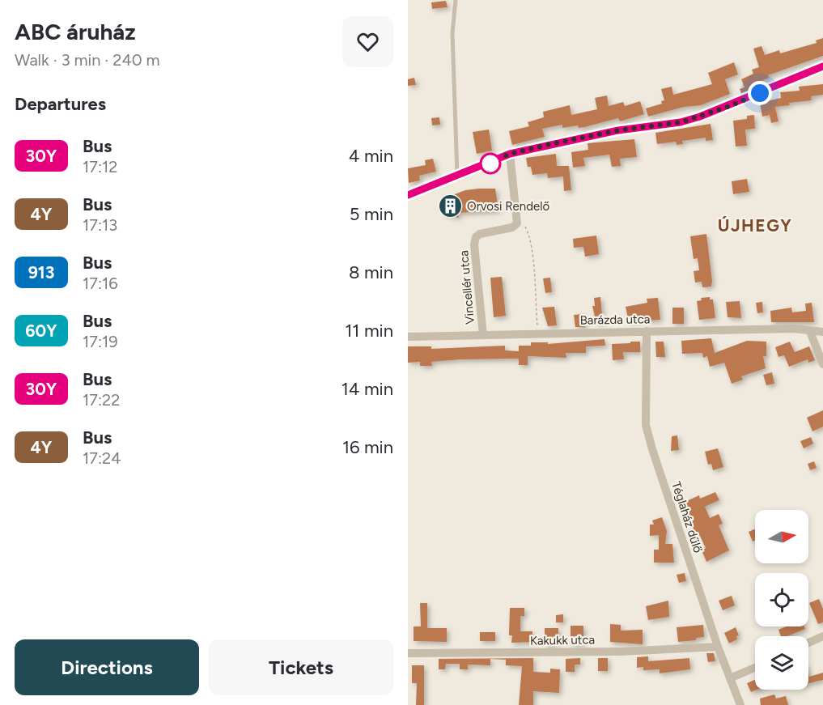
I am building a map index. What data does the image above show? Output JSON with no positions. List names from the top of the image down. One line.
{"streets":{"street":["Vincellér utca","Barázda utca","Téglaház dűlő","Kakukk utca"]},"crossings":[["Vincellér utca","Barázda utca"],["Barázda utca","Téglaház dűlő"],["Téglaház dűlő","Kakukk utca"]],"districts":["ÚJHEGY"],"places":{"building":["Orvosi Rendelő"]},"lines":["bus line 30Y"],"north":"right","page":{"heading":[["ABC áruház","Walk · 3 min · 240 m"],"Departures"],"list":[{"mark":"30Y","name":"Bus","note":"17:12","value":"4 min"},{"mark":"4Y","name":"Bus","note":"17:13","value":"5 min"},{"mark":"913","name":"Bus","note":"17:16","value":"8 min"},{"mark":"60Y","name":"Bus","note":"17:19","value":"11 min"},{"mark":"30Y","name":"Bus","note":"17:22","value":"14 min"},{"mark":"4Y","name":"Bus","note":"17:24","value":"16 min"}],"buttons":["Directions","Tickets"]}}
